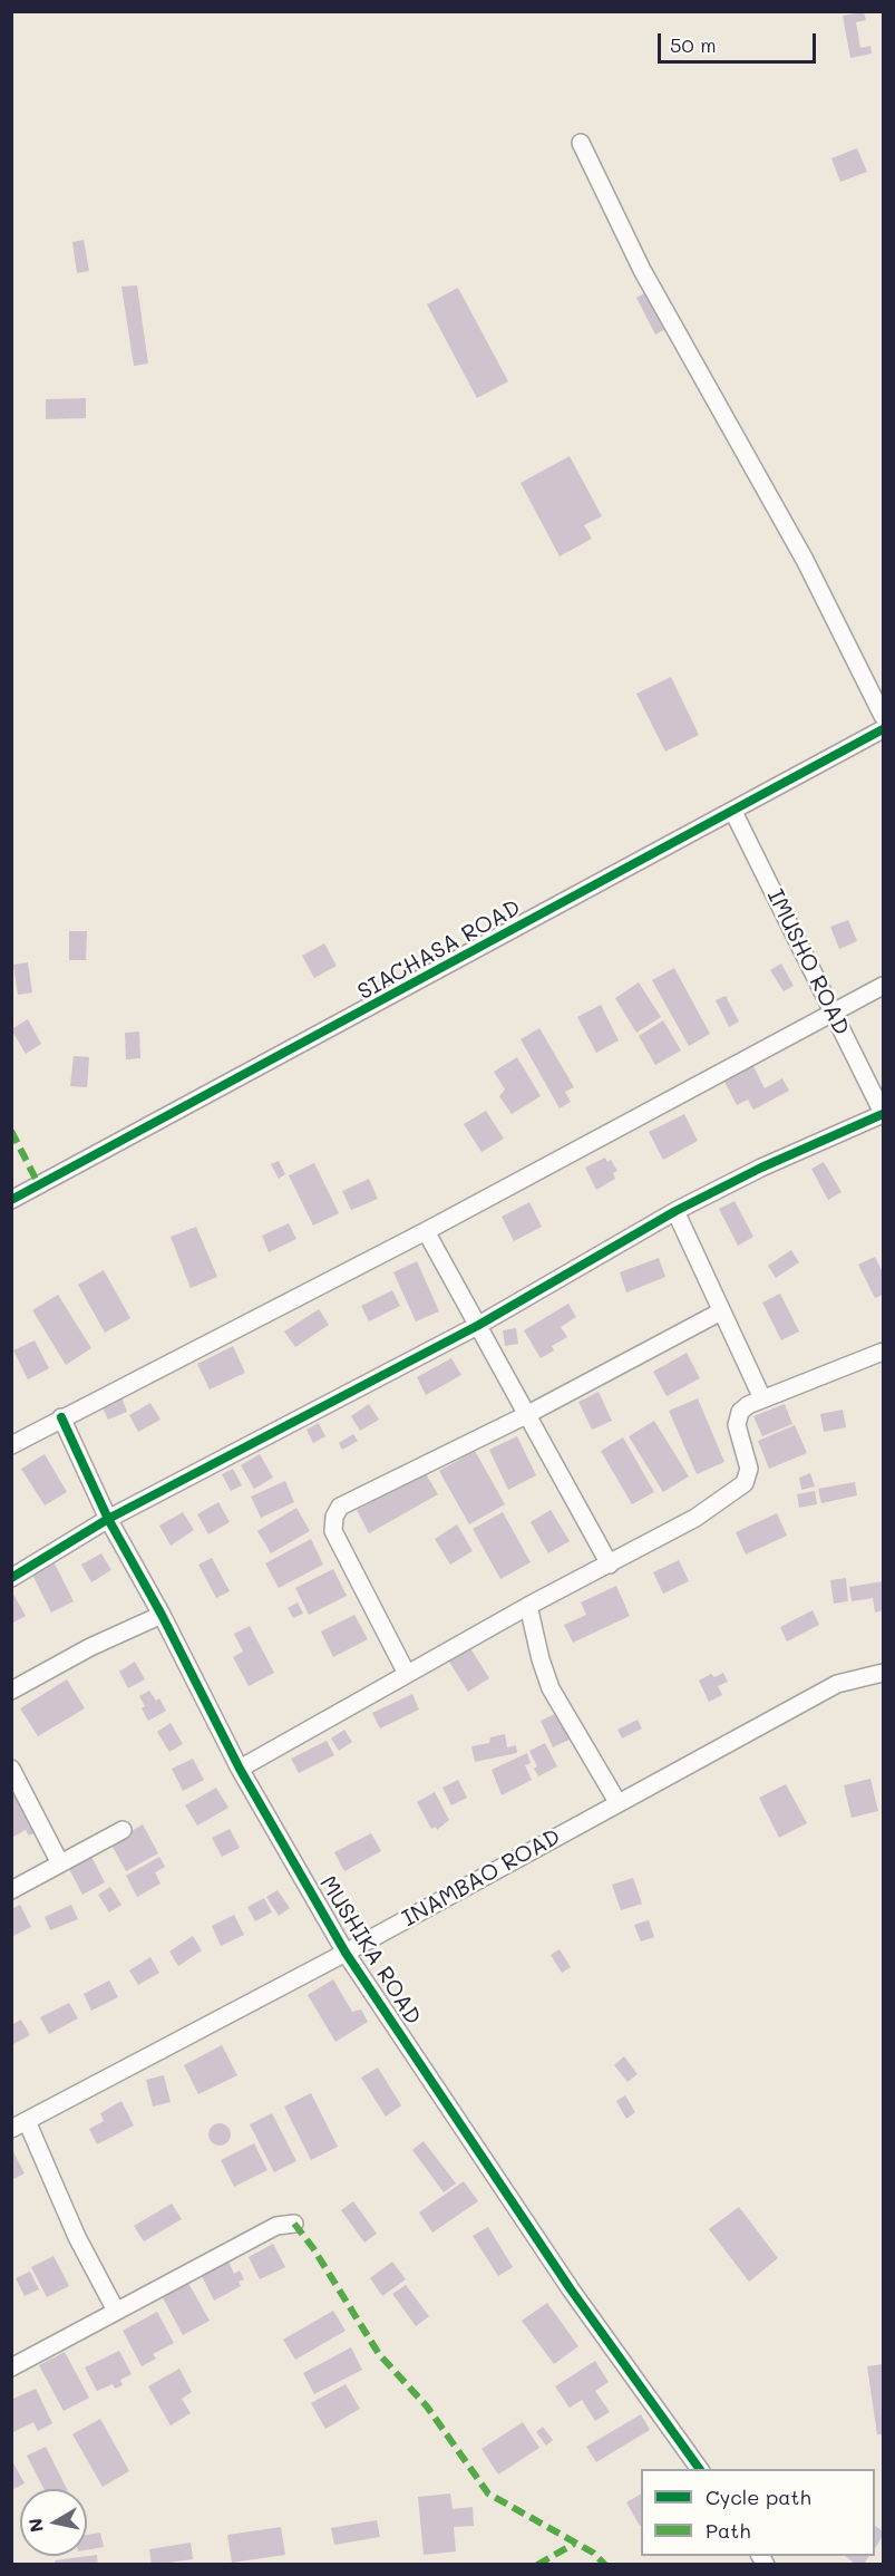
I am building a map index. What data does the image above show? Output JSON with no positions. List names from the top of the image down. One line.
{"streets":{"street":["SIACHASA ROAD","IMUSHO ROAD","INAMBAO ROAD","MUSHIKA ROAD"]},"crossings":[["SIACHASA ROAD","IMUSHO ROAD"],["INAMBAO ROAD","MUSHIKA ROAD"]],"legend":["Cycle path","Path"],"scale_bar":"50 m","north":"left"}
